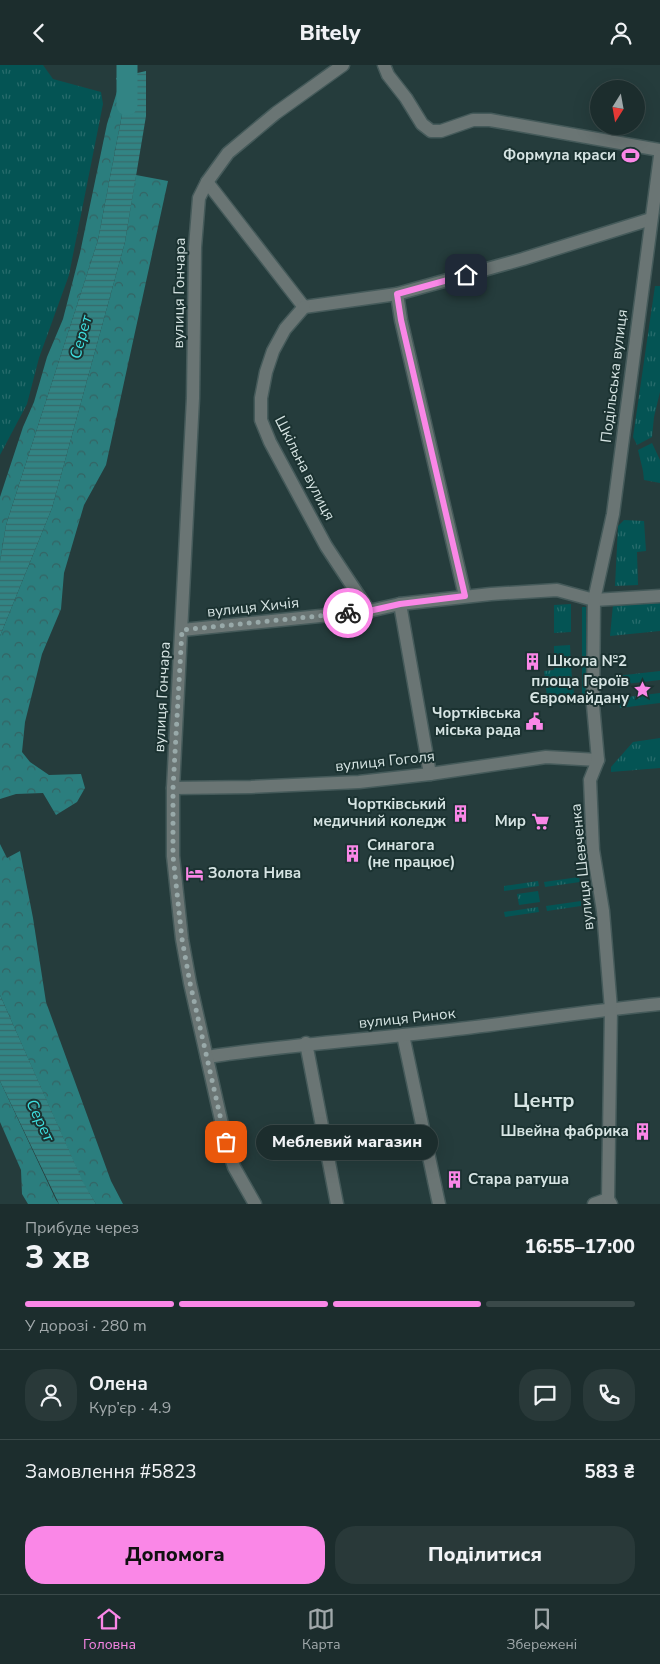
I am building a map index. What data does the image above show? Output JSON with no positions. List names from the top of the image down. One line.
{"streets":{"street":["вулиця Гончара","Подільська вулиця","Шкільна вулиця","вулиця Хичія","вулиця Гоголя","вулиця Шевченка","вулиця Ринок"]},"crossings":[["вулиця Гончара","вулиця Хичія"],["вулиця Гончара","вулиця Гоголя"],["вулиця Гончара","вулиця Ринок"],["Подільська вулиця","вулиця Хичія"],["Подільська вулиця","вулиця Шевченка"],["Шкільна вулиця","вулиця Хичія"],["вулиця Хичія","вулиця Шевченка"],["вулиця Гоголя","вулиця Шевченка"],["вулиця Шевченка","вулиця Ринок"]],"districts":["Центр"],"water":["Серет"],"places":{"sports":["Формула краси"],"building":["Школа №2","Чортківський медичний коледж","Синагога (не працює)","Швейна фабрика","Стара ратуша"],"place":["площа Героїв Євромайдану"],"public building":["Чортківська міська рада"],"supermarket":["Мир"],"hotel":["Золота Нива"],"other":["Меблевий магазин"]},"north":"bottom","page":{"header":"Bitely","bubble":"Меблевий магазин","heading":["3 хв","Прибуде через","16:55–17:00"],"panel":["Олена","Кур’єр · 4.9","Замовлення #5823","583 ₴"],"bar":"У дорозі · 280 m","buttons":["Допомога","Поділитися"],"tabs":["Головна","Карта","Збережені"]}}
